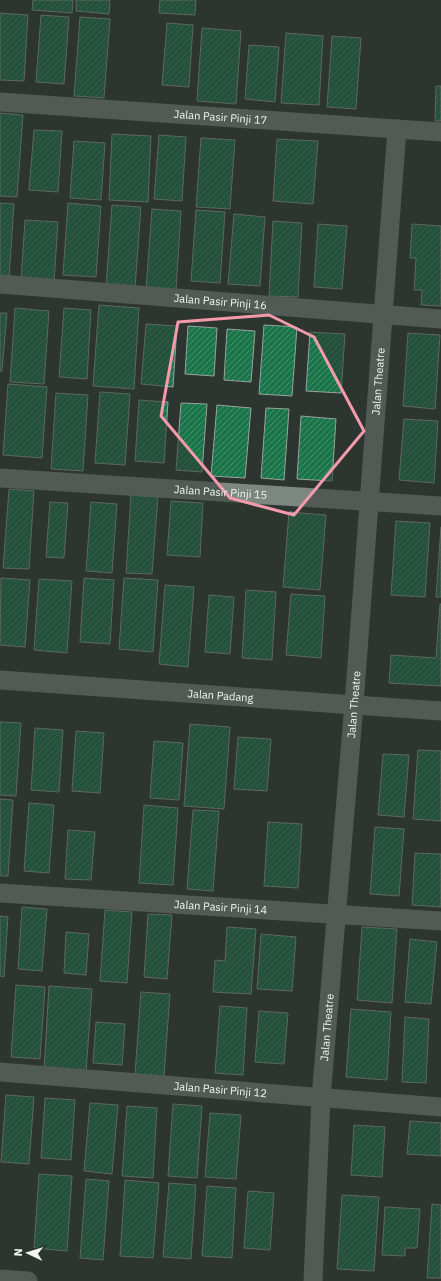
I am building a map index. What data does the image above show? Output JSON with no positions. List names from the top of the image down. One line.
{"streets":{"street":["Jalan Pasir Pinji 17","Jalan Pasir Pinji 16","Jalan Theatre","Jalan Pasir Pinji 15","Jalan Padang","Jalan Pasir Pinji 14","Jalan Pasir Pinji 12"]},"crossings":[["Jalan Pasir Pinji 17","Jalan Theatre"],["Jalan Pasir Pinji 16","Jalan Theatre"],["Jalan Theatre","Jalan Pasir Pinji 15"],["Jalan Theatre","Jalan Padang"],["Jalan Theatre","Jalan Pasir Pinji 14"],["Jalan Theatre","Jalan Pasir Pinji 12"]],"north":"left"}
